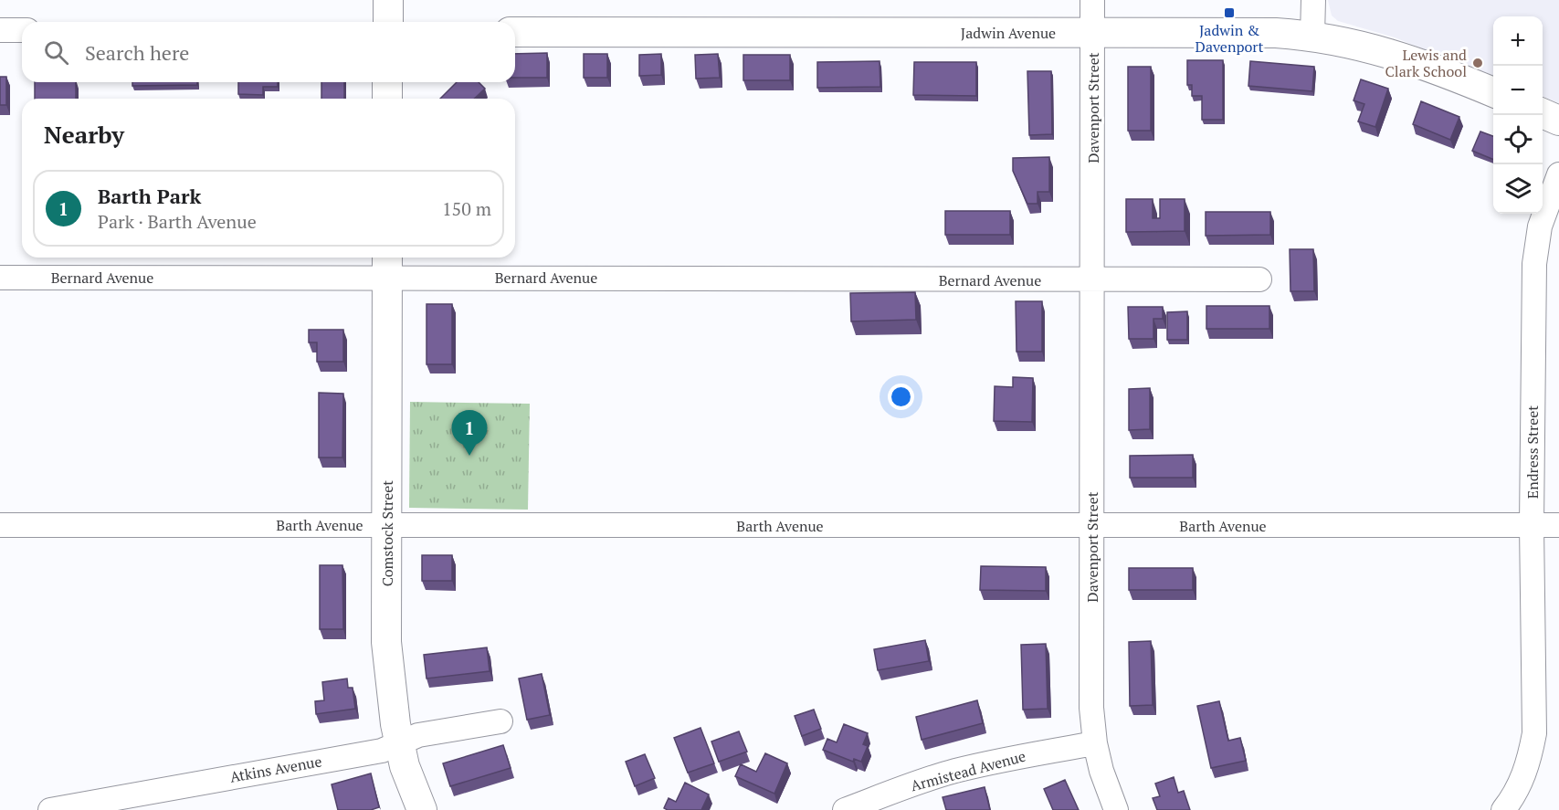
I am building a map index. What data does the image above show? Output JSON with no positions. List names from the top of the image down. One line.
{"streets":{"street":["Jadwin Avenue","Davenport Street","Bernard Avenue","Endress Street","Barth Avenue","Comstock Street","Atkins Avenue","Armistead Avenue"]},"crossings":[["Jadwin Avenue","Davenport Street"],["Davenport Street","Bernard Avenue"],["Davenport Street","Barth Avenue"],["Davenport Street","Armistead Avenue"],["Bernard Avenue","Comstock Street"],["Endress Street","Barth Avenue"],["Barth Avenue","Comstock Street"],["Comstock Street","Atkins Avenue"]],"places":{"transit":["Jadwin & Davenport"],"other":["Lewis and Clark School"]},"page":{"map_buttons":["+","−"],"search":"Search here","heading":"Nearby","list":[{"mark":"1","name":"Barth Park","note":"Park · Barth Avenue","value":"150 m"}],"pins":"1"}}
